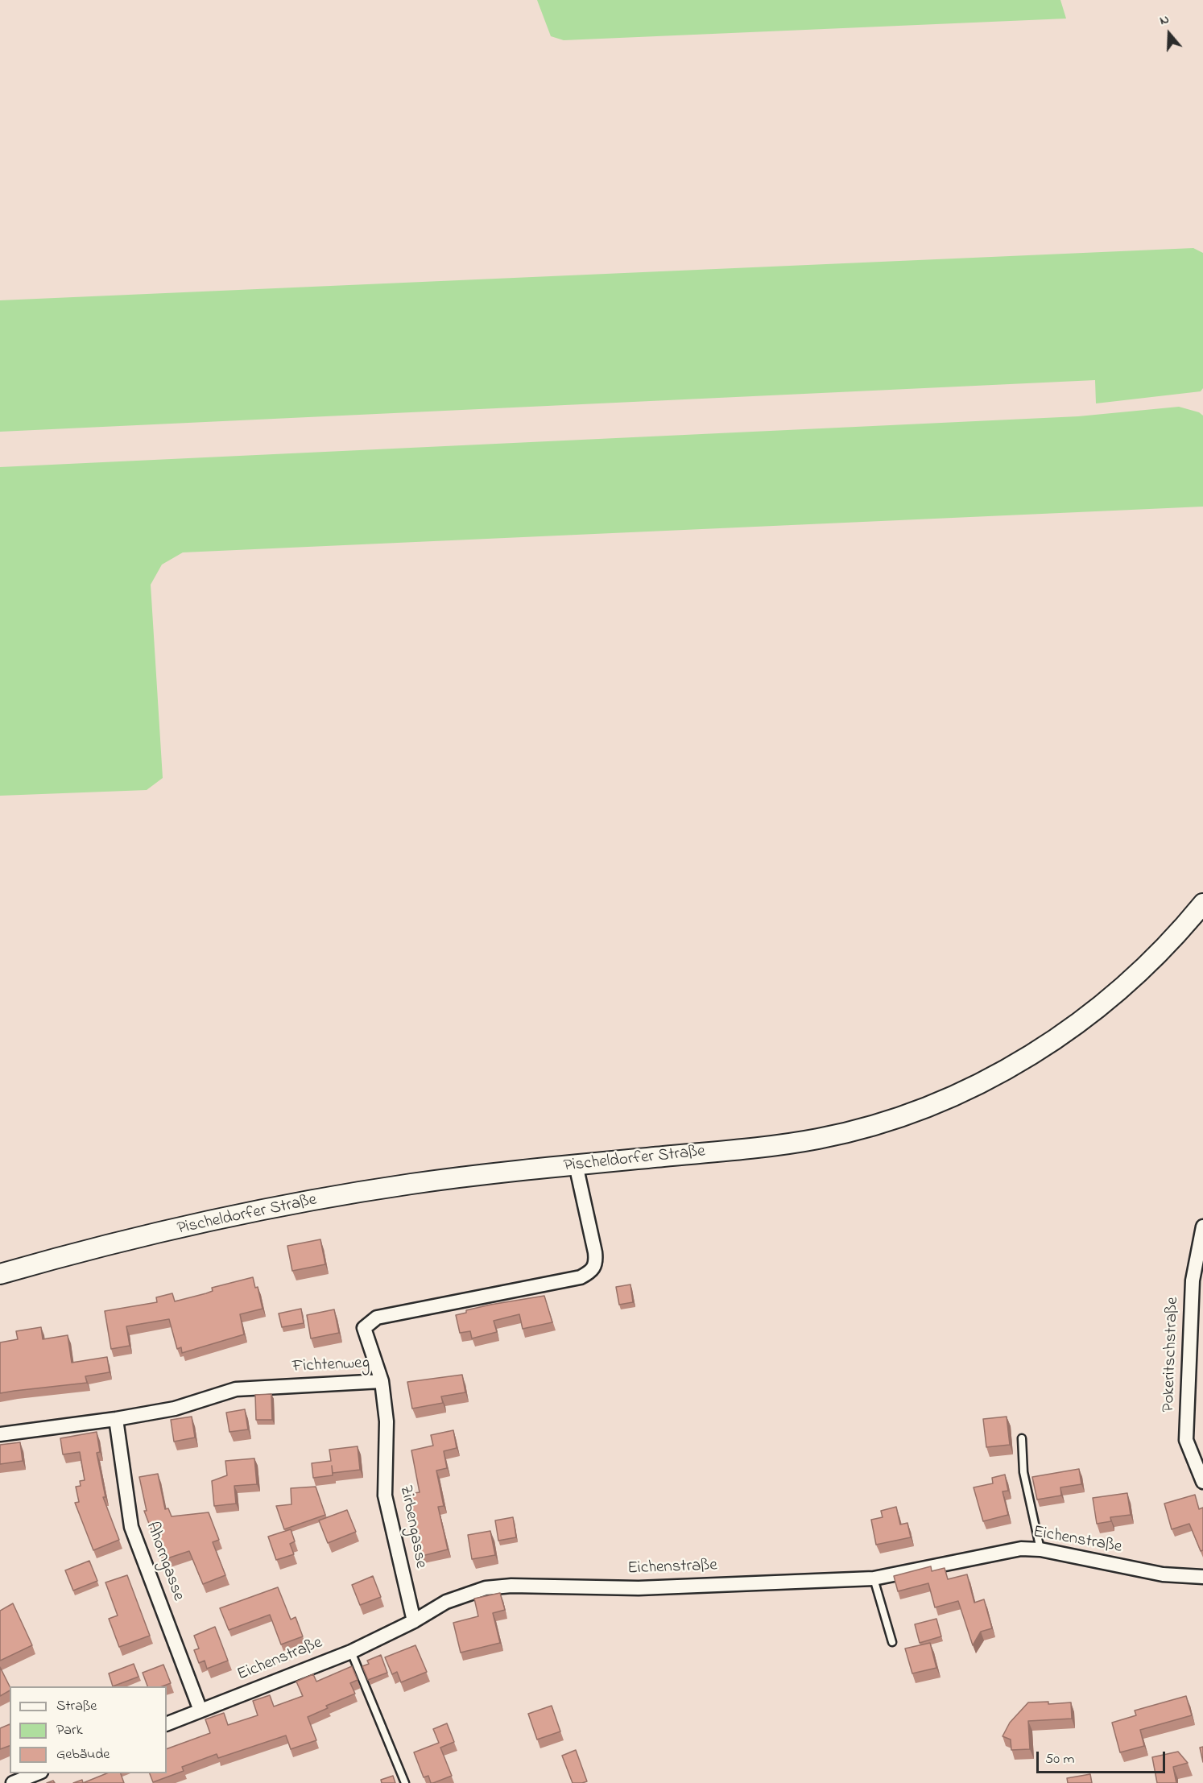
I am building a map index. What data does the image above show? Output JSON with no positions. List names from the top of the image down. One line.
{"streets":{"main road":["Pischeldorfer Straße"],"street":["Pokeritschstraße","Fichtenweg","Zirbengasse","Eichenstraße","Ahorngasse"]},"crossings":[["Pischeldorfer Straße","Fichtenweg"],["Fichtenweg","Zirbengasse"],["Fichtenweg","Ahorngasse"],["Zirbengasse","Eichenstraße"],["Eichenstraße","Ahorngasse"]],"legend":["Straße","Park","Gebäude"],"scale_bar":"50 m","north":"top"}
